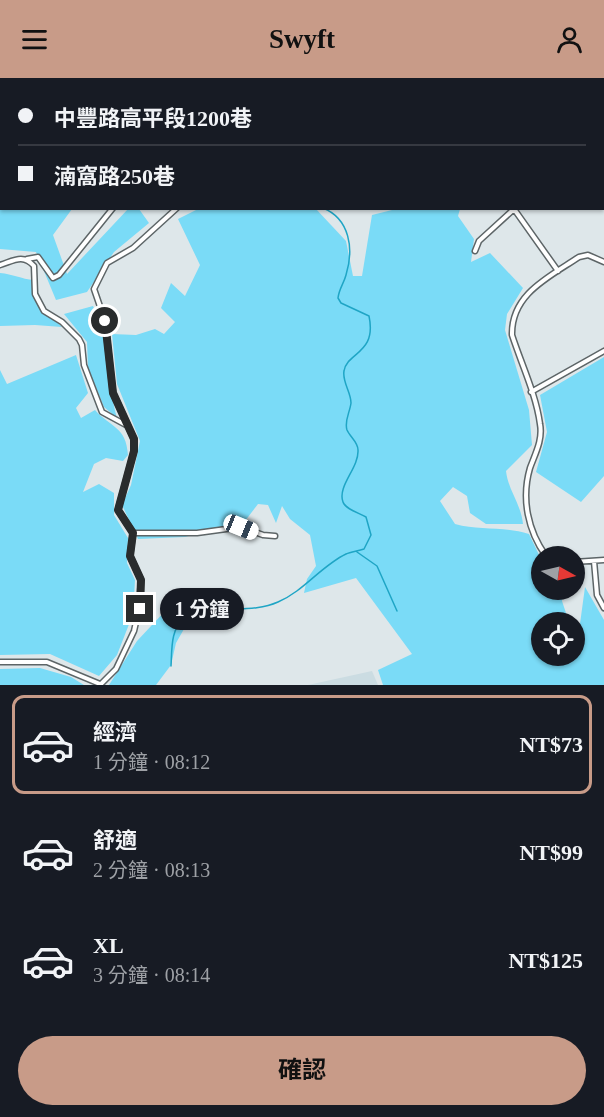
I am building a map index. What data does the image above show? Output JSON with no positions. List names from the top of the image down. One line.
{"north":"right","page":{"header":"Swyft","banner":["中豐路高平段1200巷","湳窩路250巷"],"bubble":"1 分鐘","list":[{"name":"經濟","note":"1 分鐘 · 08:12","value":"NT$73"},{"name":"舒適","note":"2 分鐘 · 08:13","value":"NT$99"},{"name":"XL","note":"3 分鐘 · 08:14","value":"NT$125"}],"buttons":"確認"}}
